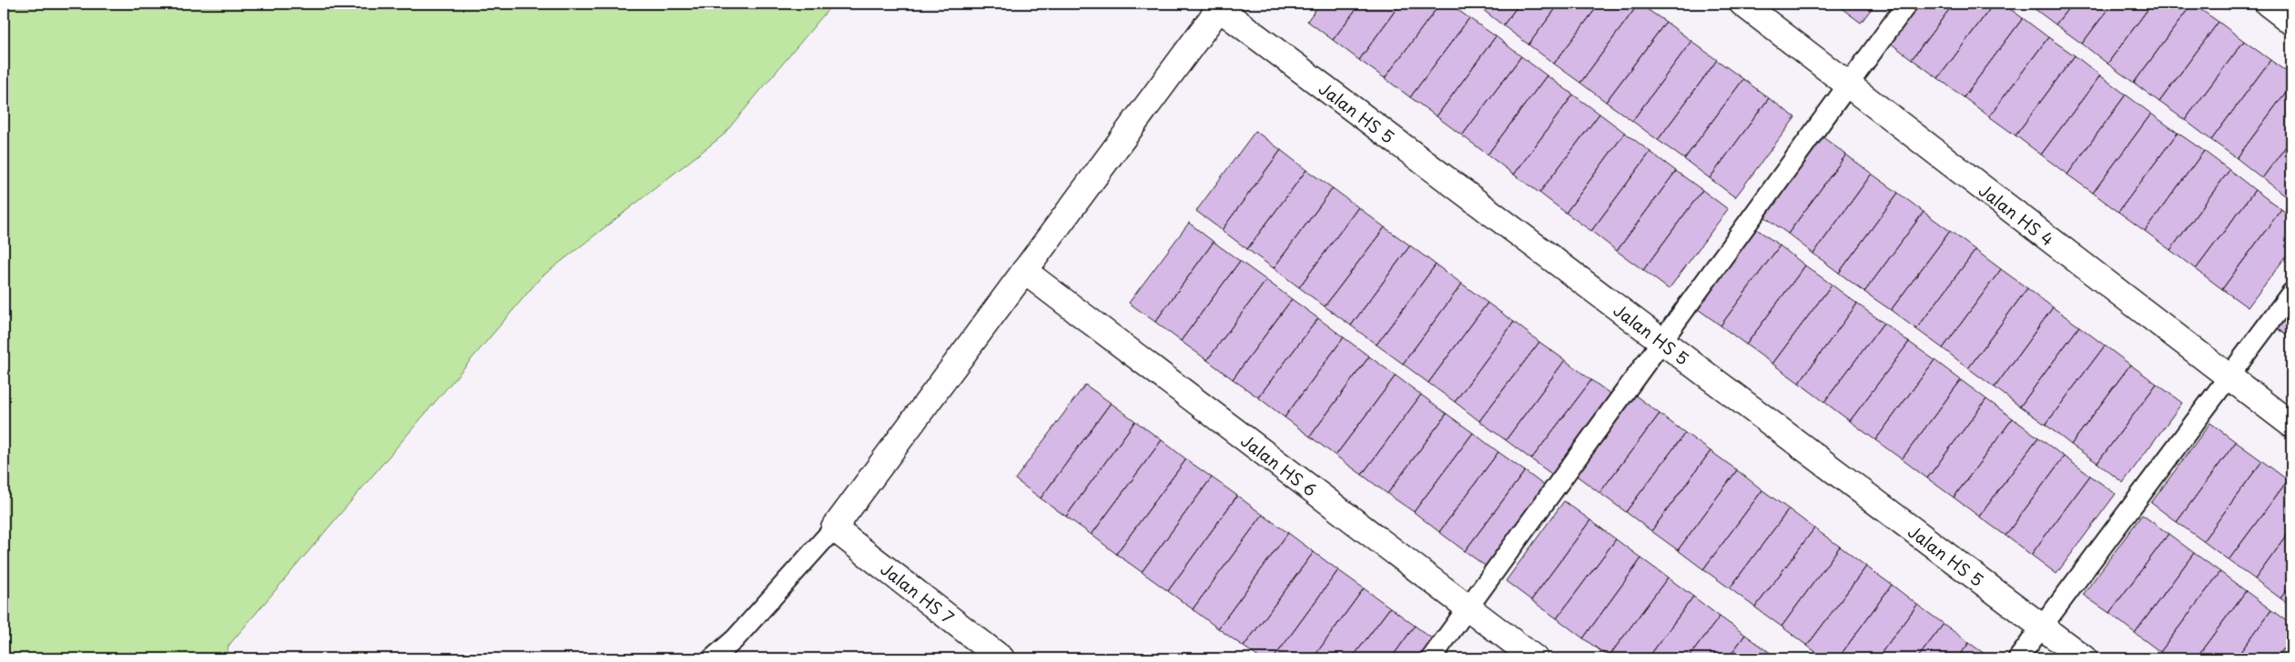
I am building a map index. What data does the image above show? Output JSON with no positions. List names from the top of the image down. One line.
{"streets":{"street":["Jalan HS 5","Jalan HS 4","Jalan HS 6","Jalan HS 7"]}}
